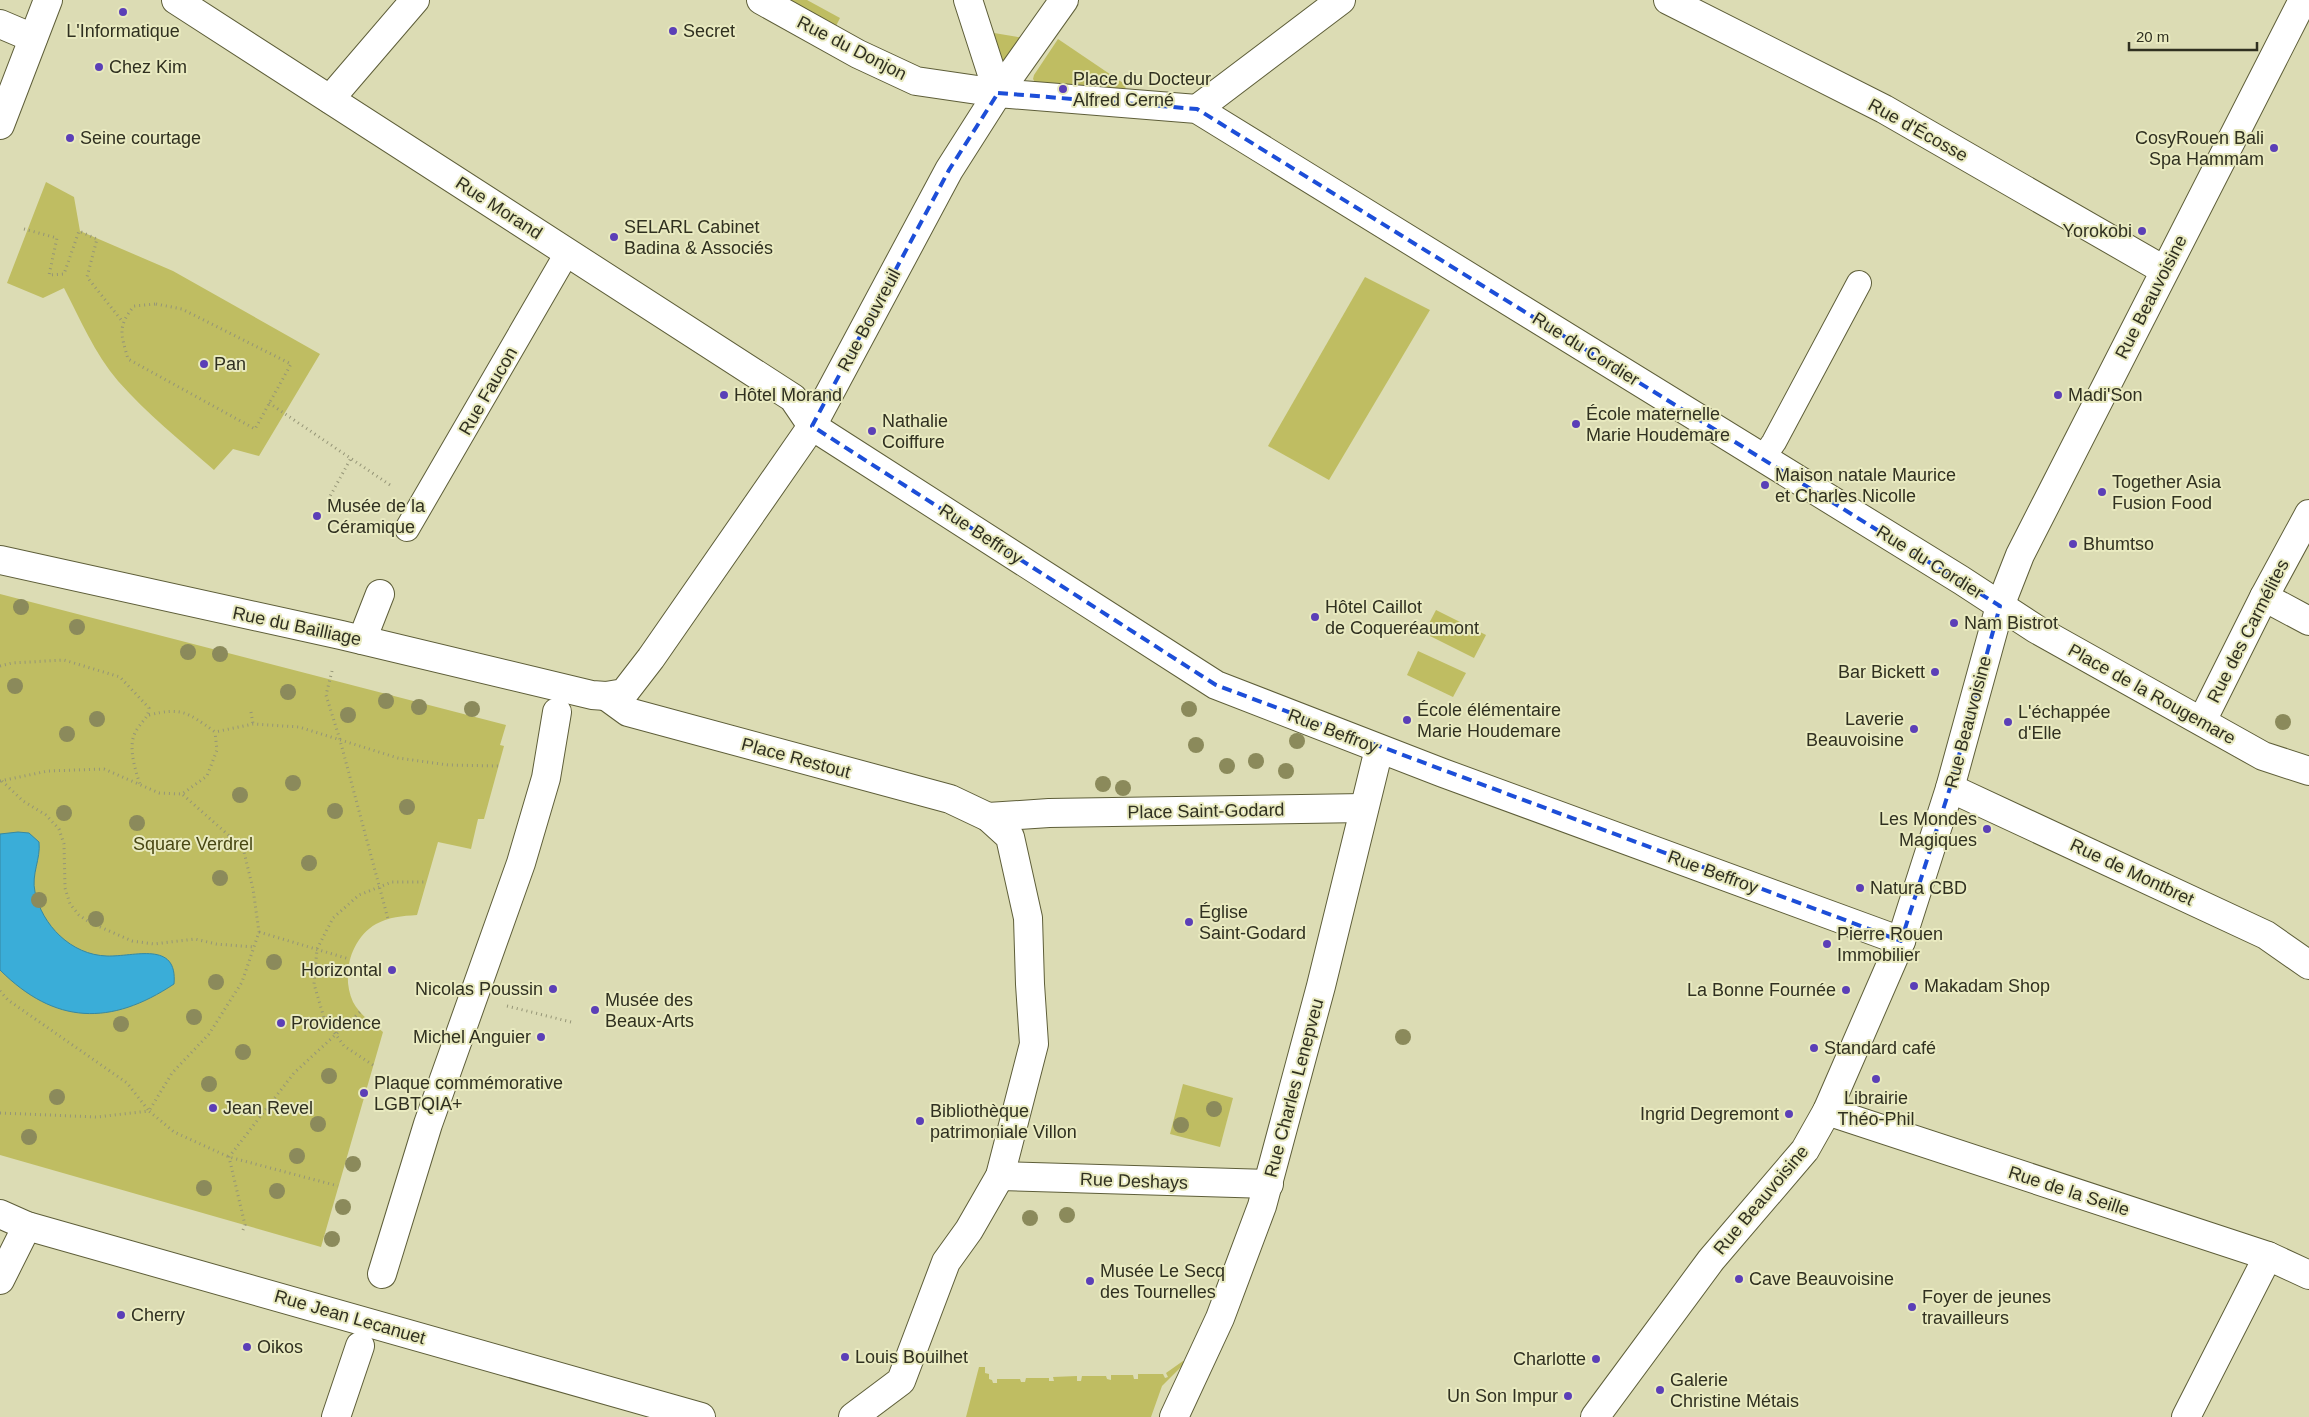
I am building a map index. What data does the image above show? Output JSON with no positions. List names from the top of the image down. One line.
{"streets":{"street":["Rue du Donjon","Rue d'Écosse","Rue Morand","Rue Beauvoisine","Rue Bouvreuil","Rue du Cordier","Rue Beffroy","Rue du Bailliage","Rue des Carmélites","Place de la Rougemare","Place Restout","Place Saint-Godard","Rue de Montbret","Rue Charles Lenepveu","Rue Deshays","Rue de la Seille","Rue Jean Lecanuet"],"lane":["Rue Faucon"]},"crossings":[["Rue du Donjon","Rue Bouvreuil"],["Rue d'Écosse","Rue Beauvoisine"],["Rue Morand","Rue Bouvreuil"],["Rue Morand","Rue Faucon"],["Rue Morand","Rue Beffroy"],["Rue Beauvoisine","Rue du Cordier"],["Rue Beauvoisine","Rue Beffroy"],["Rue Beauvoisine","Place de la Rougemare"],["Rue Beauvoisine","Rue de Montbret"],["Rue Beauvoisine","Rue de la Seille"],["Rue Bouvreuil","Rue Beffroy"],["Rue Bouvreuil","Rue du Bailliage"],["Rue Bouvreuil","Place Restout"],["Rue du Cordier","Place de la Rougemare"],["Rue Beffroy","Rue Charles Lenepveu"],["Rue du Bailliage","Place Restout"],["Rue des Carmélites","Place de la Rougemare"],["Place Restout","Place Saint-Godard"],["Place Restout","Rue Deshays"],["Place Saint-Godard","Rue Charles Lenepveu"],["Rue Charles Lenepveu","Rue Deshays"]],"parks":["Square Verdrel"],"places":["L'Informatique","Secret","Chez Kim","Place du Docteur Alfred Cerné","Seine courtage","CosyRouen Bali Spa Hammam","Yorokobi","SELARL Cabinet Badina & Associés","Pan","Hôtel Morand","Madi'Son","École maternelle Marie Houdemare","Nathalie Coiffure","Maison natale Maurice et Charles Nicolle","Together Asia Fusion Food","Musée de la Céramique","Bhumtso","Hôtel Caillot de Coqueréaumont","Nam Bistrot","Bar Bickett","École élémentaire Marie Houdemare","L'échappée d'Elle","Laverie Beauvoisine","Les Mondes Magiques","Natura CBD","Église Saint-Godard","Pierre Rouen Immobilier","Horizontal","Makadam Shop","Nicolas Poussin","La Bonne Fournée","Musée des Beaux-Arts","Providence","Michel Anguier","Standard café","Librairie Théo-Phil","Plaque commémorative LGBTQIA+","Jean Revel","Ingrid Degremont","Bibliothèque patrimoniale Villon","Cave Beauvoisine","Musée Le Secq des Tournelles","Foyer de jeunes travailleurs","Cherry","Oikos","Louis Bouilhet","Charlotte","Galerie Christine Métais","Un Son Impur"],"scale_bar":"20 m"}
